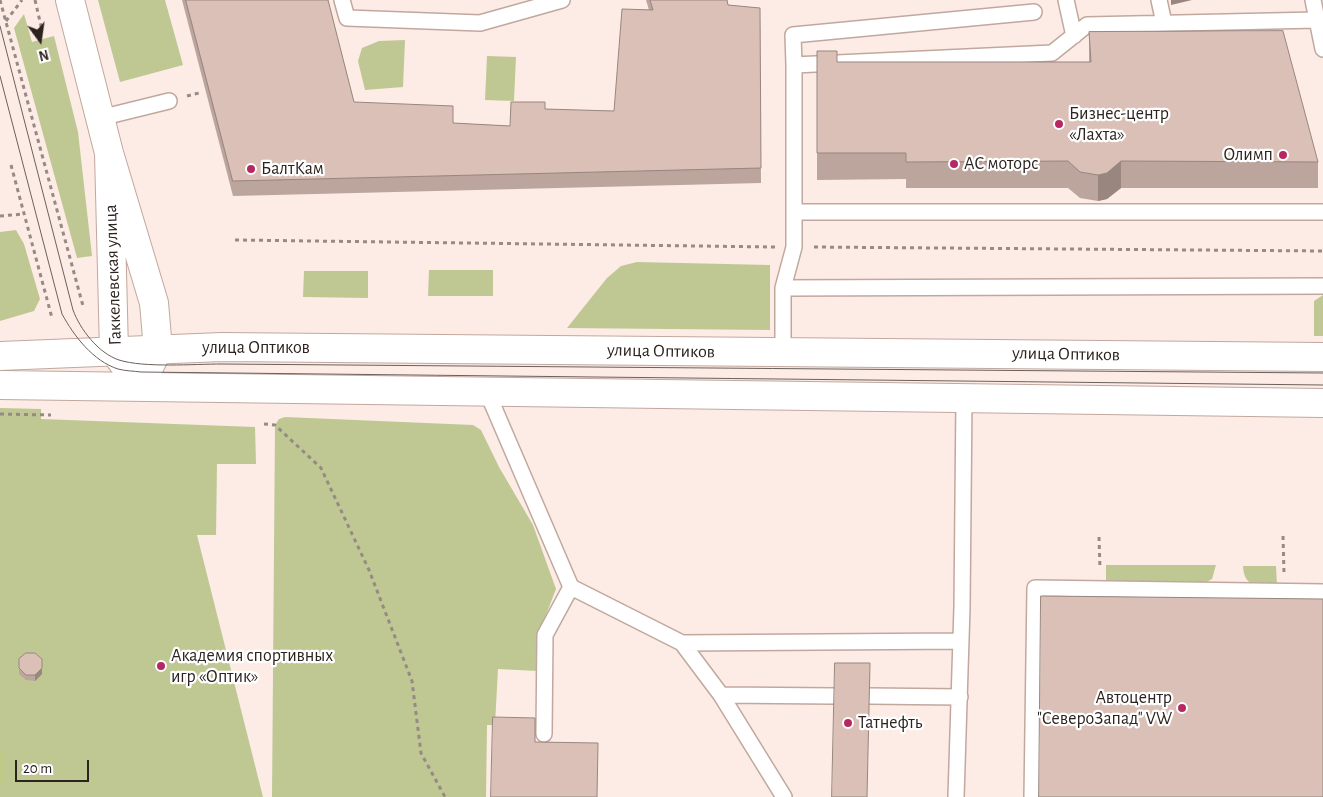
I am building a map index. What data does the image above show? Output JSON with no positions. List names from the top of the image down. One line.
{"streets":{"main road":["Гаккелевская улица","улица Оптиков"]},"crossings":[["Гаккелевская улица","улица Оптиков"]],"places":["Бизнес-центр «Лахта»","Олимп","АС моторс","БалтКам","Академия спортивных игр «Оптик»","Автоцентр \"СевероЗапад\" VW","Татнефть"],"scale_bar":"20 m","north":"bottom"}
